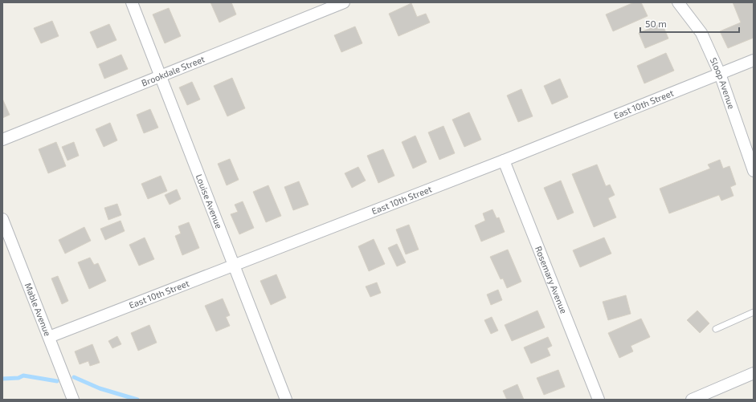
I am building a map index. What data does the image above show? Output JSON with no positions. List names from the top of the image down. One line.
{"streets":{"street":["Brookdale Street","Sloop Avenue","East 10th Street","Louise Avenue","Rosemary Avenue","Mable Avenue"]},"crossings":[["Brookdale Street","Louise Avenue"],["Sloop Avenue","East 10th Street"],["East 10th Street","Louise Avenue"],["East 10th Street","Rosemary Avenue"],["East 10th Street","Mable Avenue"]],"scale_bar":"50 m"}
